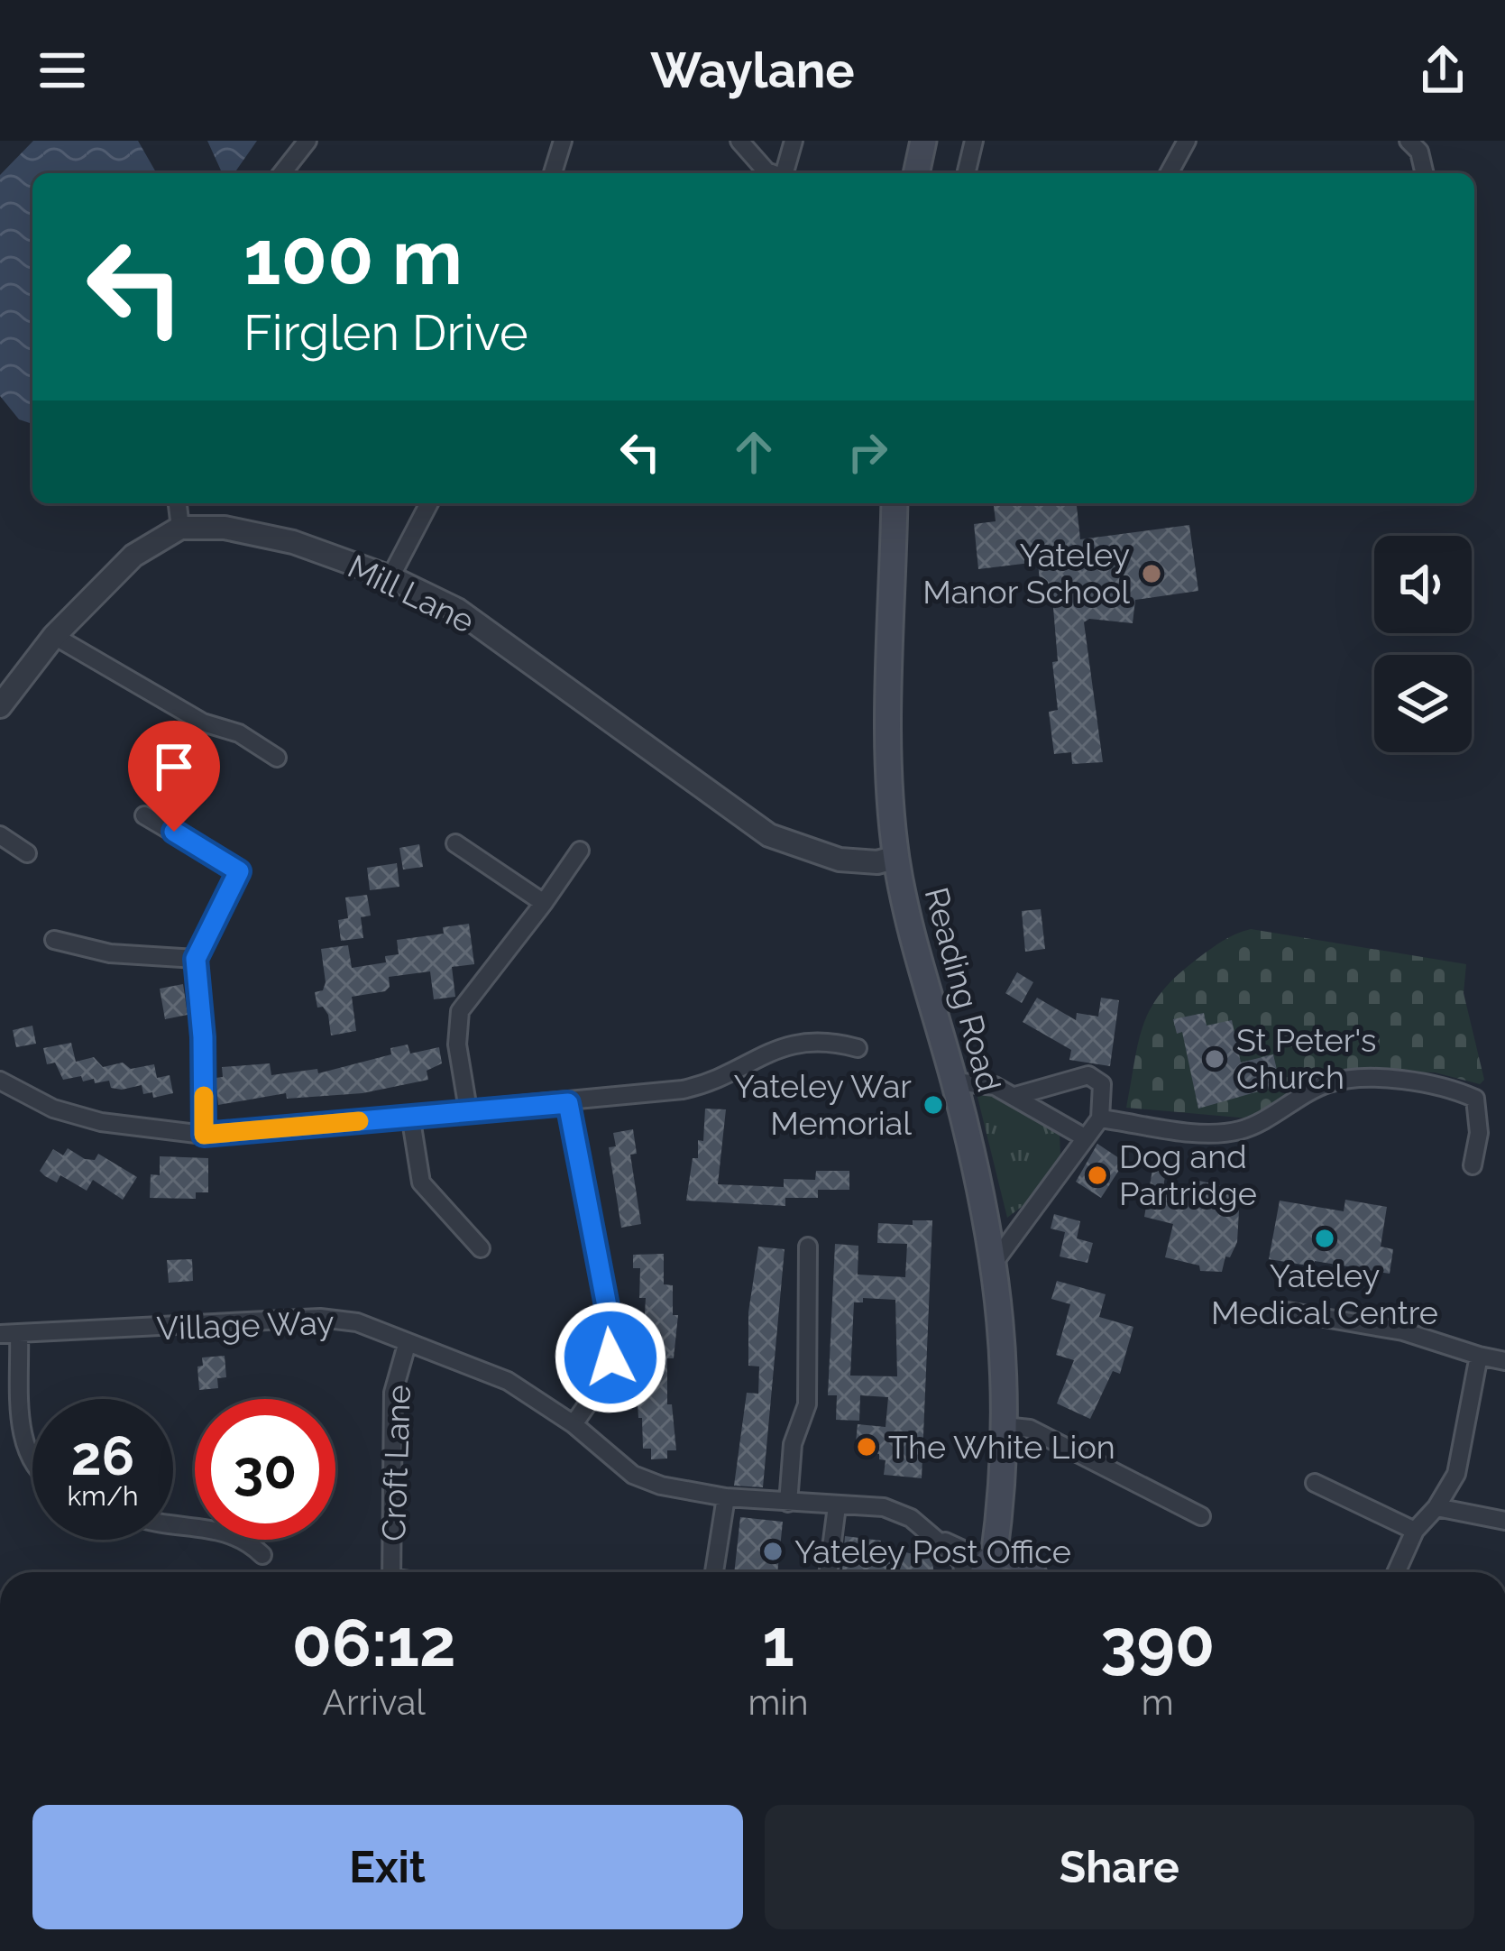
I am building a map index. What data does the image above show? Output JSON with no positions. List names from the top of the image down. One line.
{"streets":{"main road":["Reading Road"],"street":["Mill Lane","Village Way","Croft Lane"]},"crossings":[["Mill Lane","Reading Road"],["Reading Road","Village Way"],["Village Way","Croft Lane"]],"places":["Yateley Manor School","St Peter's Church","Yateley War Memorial","Dog and Partridge","Yateley Medical Centre","The White Lion","Yateley Post Office"],"page":{"header":"Waylane","turn":["100 m","Firglen Drive"],"speed":"26 km/h","limit":"30","eta":["06:12","Arrival","1","min","390","m"],"buttons":["Exit","Share"]}}
